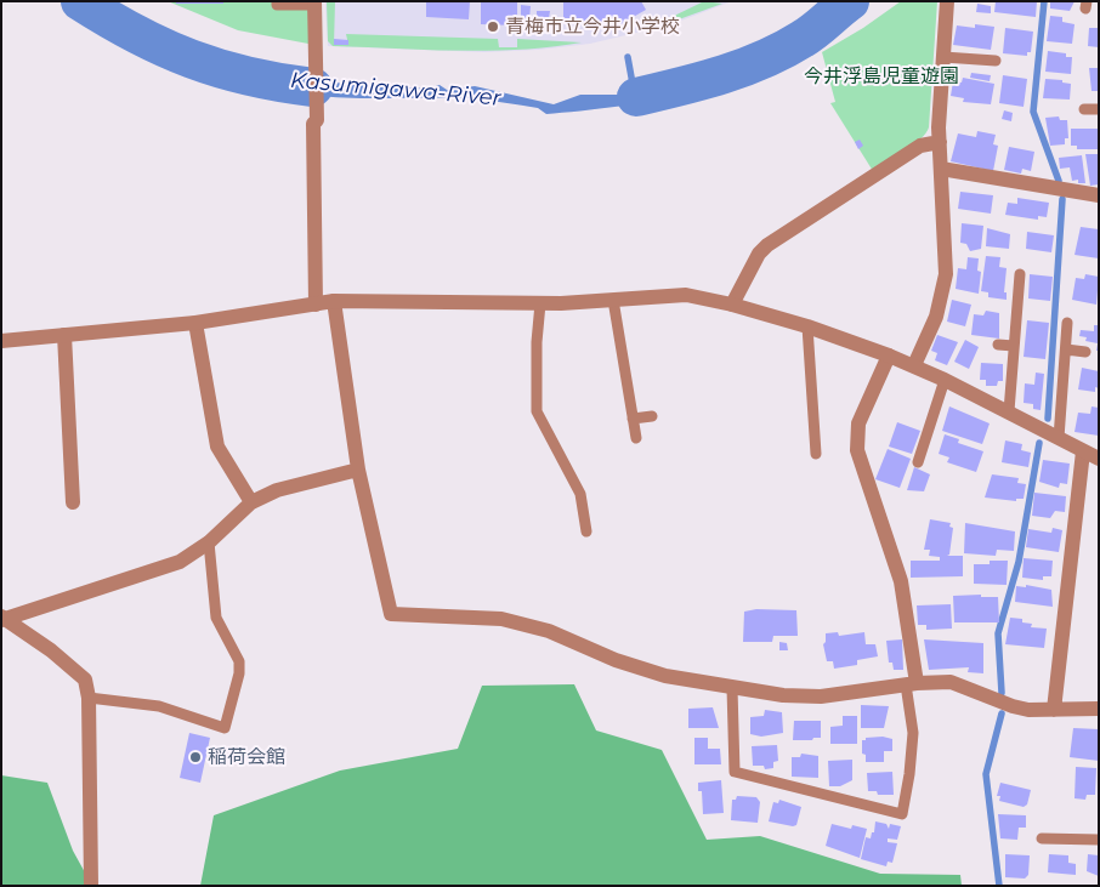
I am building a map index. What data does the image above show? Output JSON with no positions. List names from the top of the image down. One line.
{"water":["Kasumigawa-River"],"parks":["今井浮島児童遊園"],"places":["青梅市立今井小学校","稲荷会館"]}
